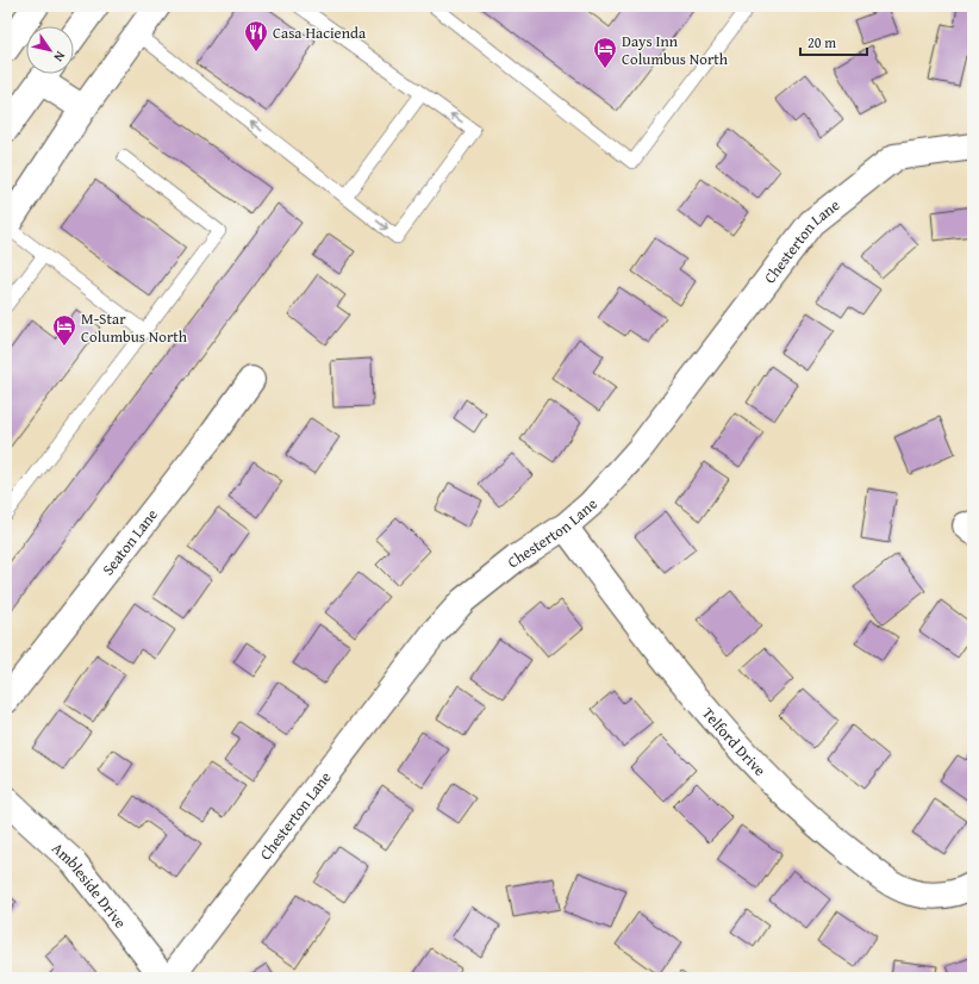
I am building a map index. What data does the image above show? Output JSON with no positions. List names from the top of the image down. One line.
{"streets":{"street":["Chesterton Lane","Seaton Lane","Telford Drive","Ambleside Drive"]},"crossings":[["Chesterton Lane","Telford Drive"]],"places":{"restaurant":["Casa Hacienda"],"hotel":["Days Inn Columbus North","M-Star Columbus North"]},"scale_bar":"20 m","north":"bottom right"}
